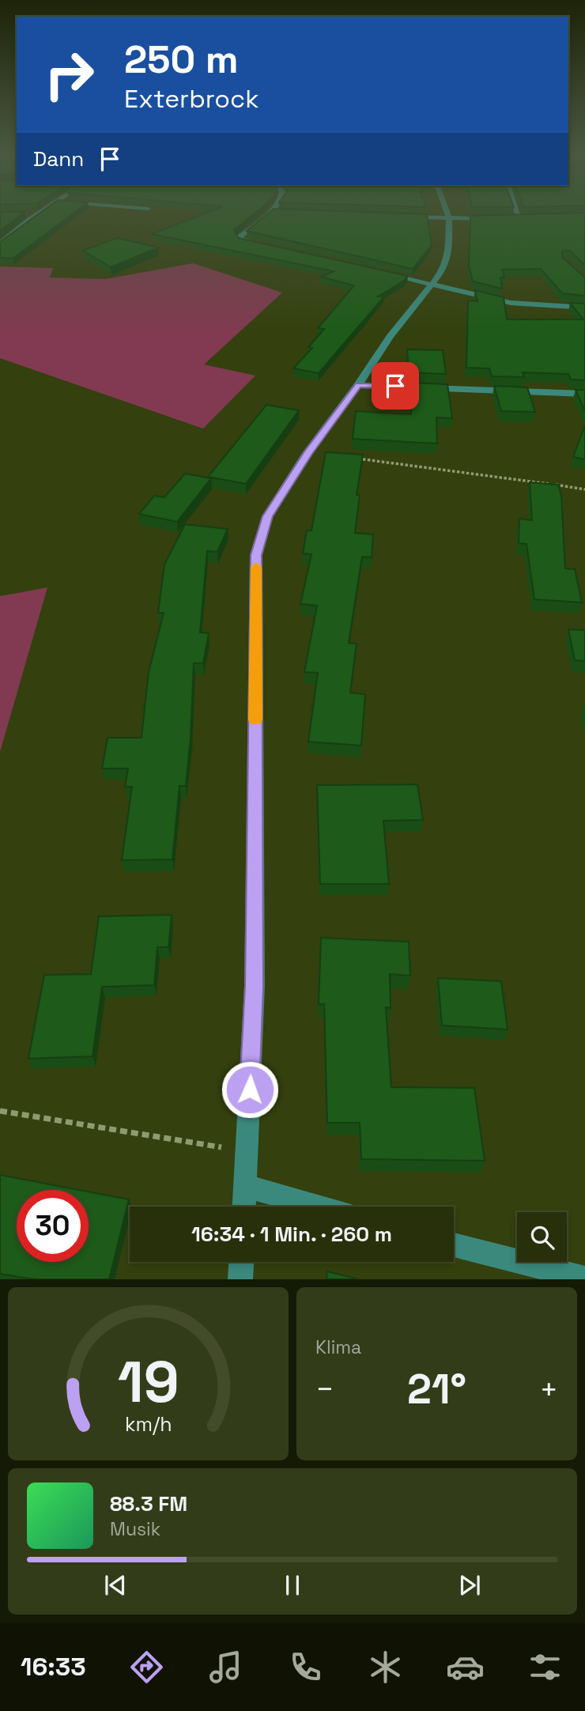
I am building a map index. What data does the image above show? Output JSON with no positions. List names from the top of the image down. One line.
{"page":{"turn":["250 m","Exterbrock"],"then":"Dann","limit":"30","trip":"16:34 · 1 Min. · 260 m","tile":"Klima","heat":["−","21°","+"],"song":["88.3 FM","Musik"],"tabs":"16:33","gauge":["19","km/h"]}}
